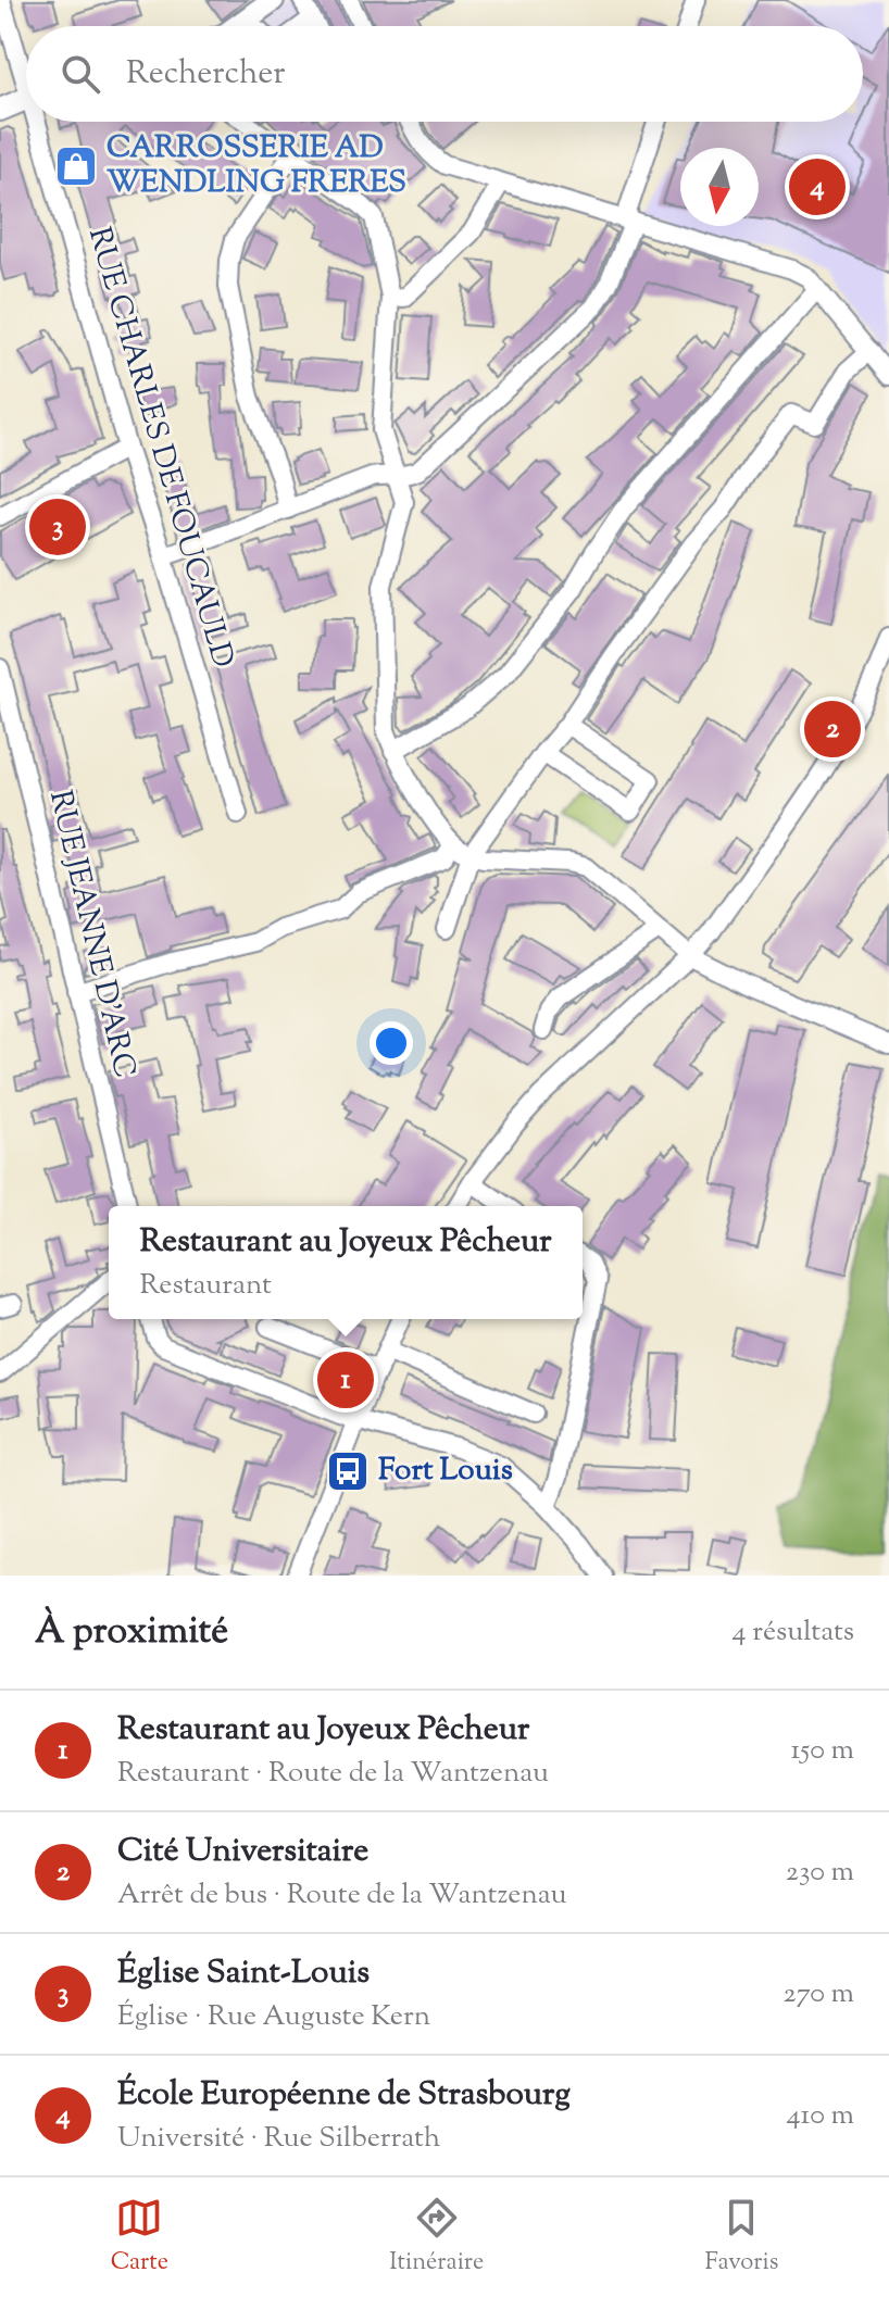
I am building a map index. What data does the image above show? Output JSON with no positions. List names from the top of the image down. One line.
{"streets":{"street":["RUE CHARLES DE FOUCAULD","RUE JEANNE D'ARC"]},"places":{"shop":["CARROSSERIE AD WENDLING FRERES"],"bus stop":["Fort Louis"]},"north":"bottom","page":{"search":"Rechercher","pins":["4","3","2","1"],"popup":["Restaurant au Joyeux Pêcheur","Restaurant"],"heading":["À proximité","4 résultats"],"list":[{"mark":"1","name":"Restaurant au Joyeux Pêcheur","note":"Restaurant · Route de la Wantzenau","value":"150 m"},{"mark":"2","name":"Cité Universitaire","note":"Arrêt de bus · Route de la Wantzenau","value":"230 m"},{"mark":"3","name":"Église Saint-Louis","note":"Église · Rue Auguste Kern","value":"270 m"},{"mark":"4","name":"École Européenne de Strasbourg","note":"Université · Rue Silberrath","value":"410 m"}],"nav":["Carte","Itinéraire","Favoris"]}}
